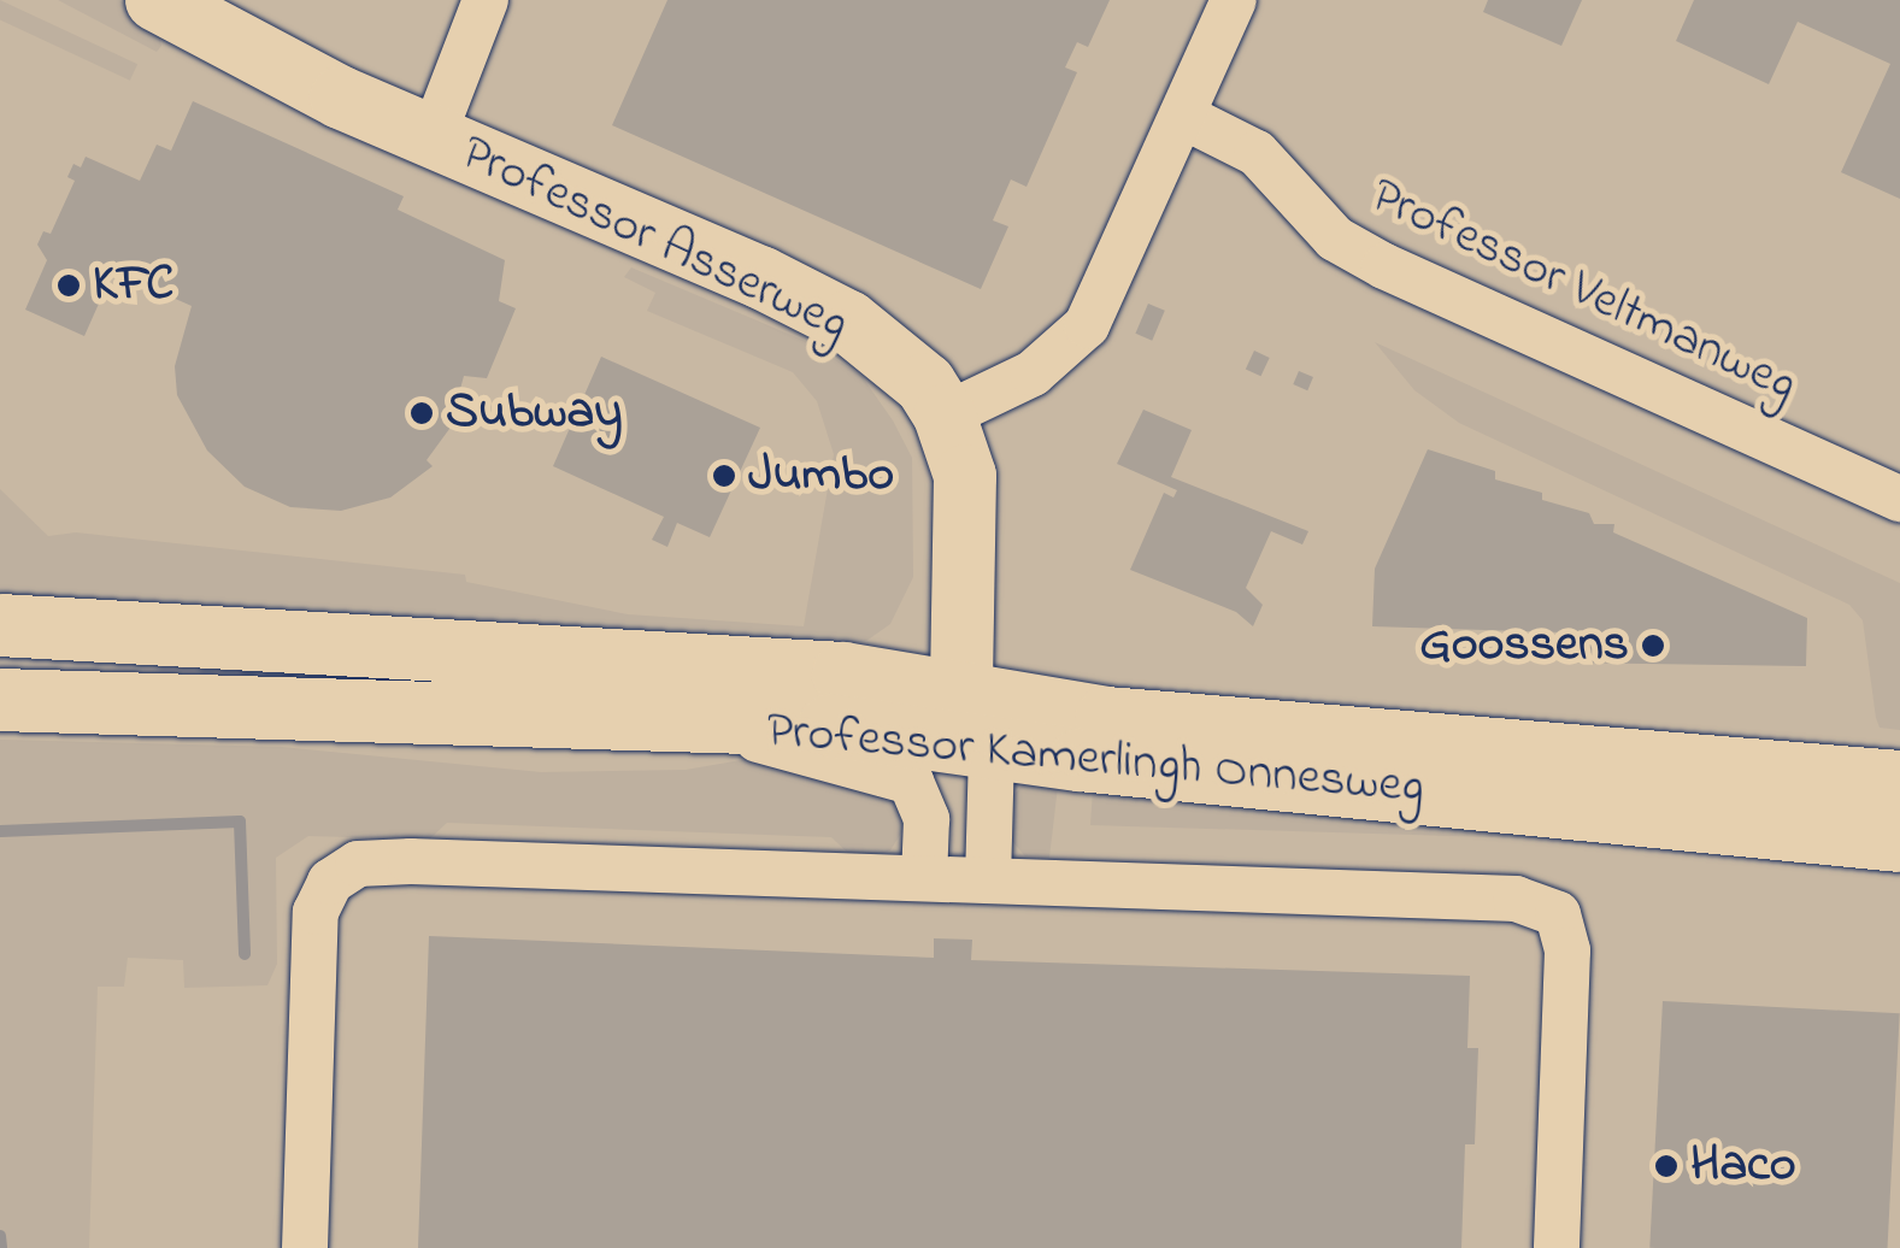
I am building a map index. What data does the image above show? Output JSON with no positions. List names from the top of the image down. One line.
{"streets":{"main road":["Professor Asserweg","Professor Kamerlingh Onnesweg"],"street":["Professor Veltmanweg"]},"crossings":[["Professor Asserweg","Professor Kamerlingh Onnesweg"]],"places":["KFC","Subway","Jumbo","Goossens","Haco"]}
